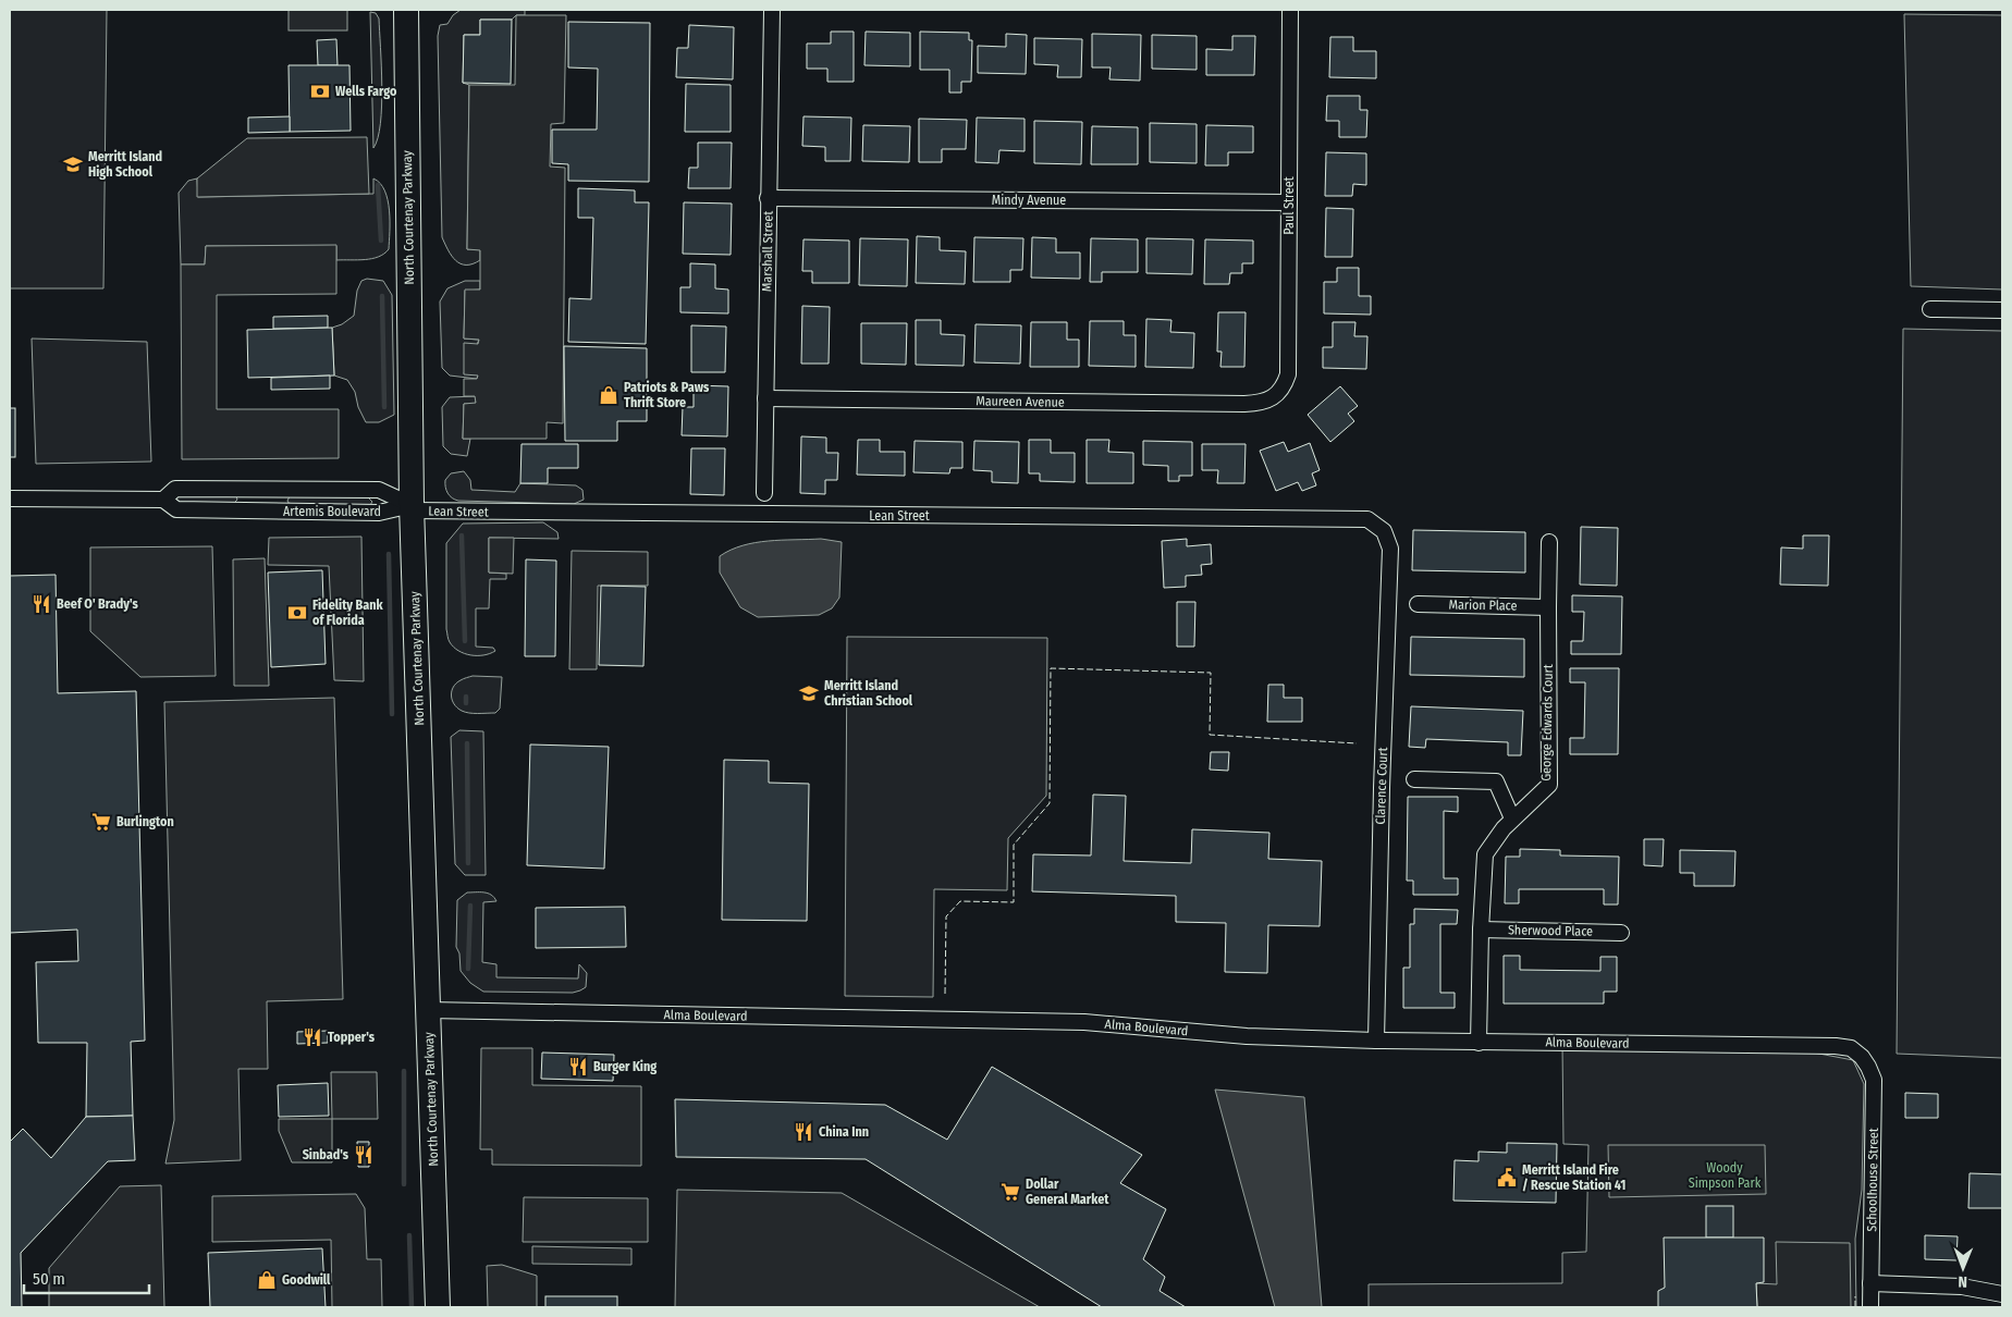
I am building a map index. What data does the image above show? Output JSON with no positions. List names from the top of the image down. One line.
{"streets":{"main road":["North Courtenay Parkway"],"street":["Mindy Avenue","Paul Street","Marshall Street","Maureen Avenue","Artemis Boulevard","Lean Street","Marion Place","George Edwards Court","Clarence Court","Sherwood Place","Alma Boulevard","Schoolhouse Street"]},"crossings":[["Mindy Avenue","Paul Street"],["Mindy Avenue","Marshall Street"],["Paul Street","Maureen Avenue"],["North Courtenay Parkway","Artemis Boulevard"],["North Courtenay Parkway","Lean Street"],["North Courtenay Parkway","Alma Boulevard"],["Marshall Street","Maureen Avenue"],["Artemis Boulevard","Lean Street"],["Lean Street","Clarence Court"],["Marion Place","George Edwards Court"],["George Edwards Court","Sherwood Place"],["George Edwards Court","Alma Boulevard"],["Clarence Court","Alma Boulevard"],["Alma Boulevard","Schoolhouse Street"]],"parks":["Woody Simpson Park"],"places":{"bank":["Wells Fargo","Fidelity Bank of Florida"],"school or university":["Merritt Island High School","Merritt Island Christian School"],"shop":["Patriots & Paws Thrift Store","Goodwill"],"restaurant":["Beef O' Brady's","Topper's","Burger King","China Inn","Sinbad's"],"supermarket":["Burlington","Dollar General Market"],"public building":["Merritt Island Fire / Rescue Station 41"]},"scale_bar":"50 m","north":"bottom"}
